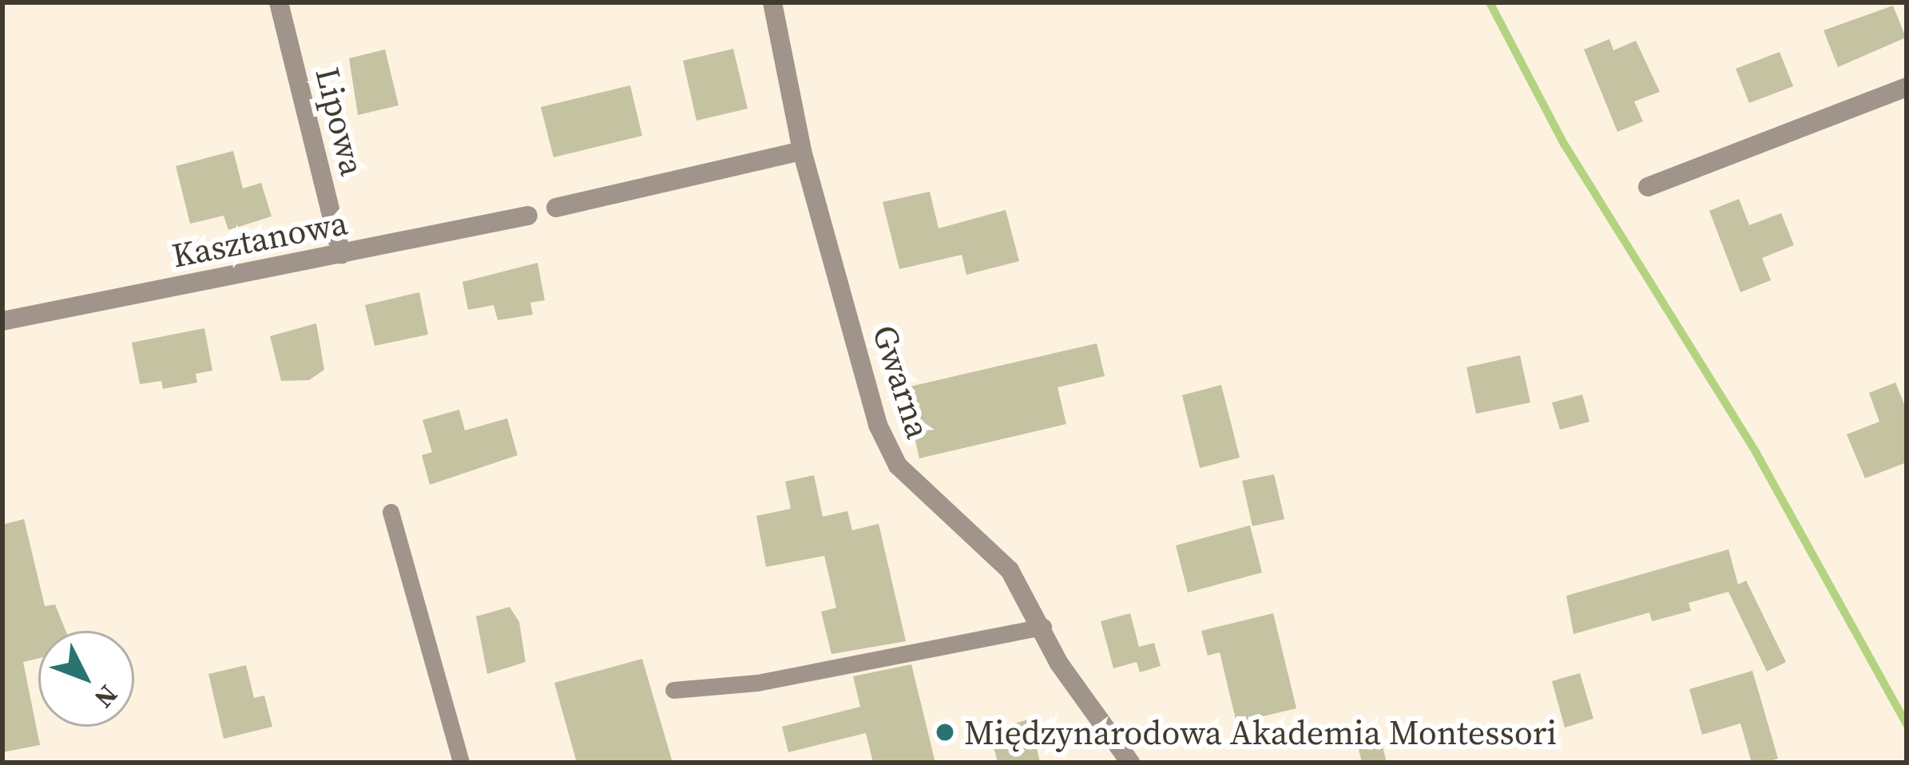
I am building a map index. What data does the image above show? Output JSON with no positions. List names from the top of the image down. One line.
{"streets":{"street":["Lipowa","Kasztanowa","Gwarna"]},"crossings":[["Lipowa","Kasztanowa"]],"places":["Międzynarodowa Akademia Montessori"],"north":"bottom right"}
